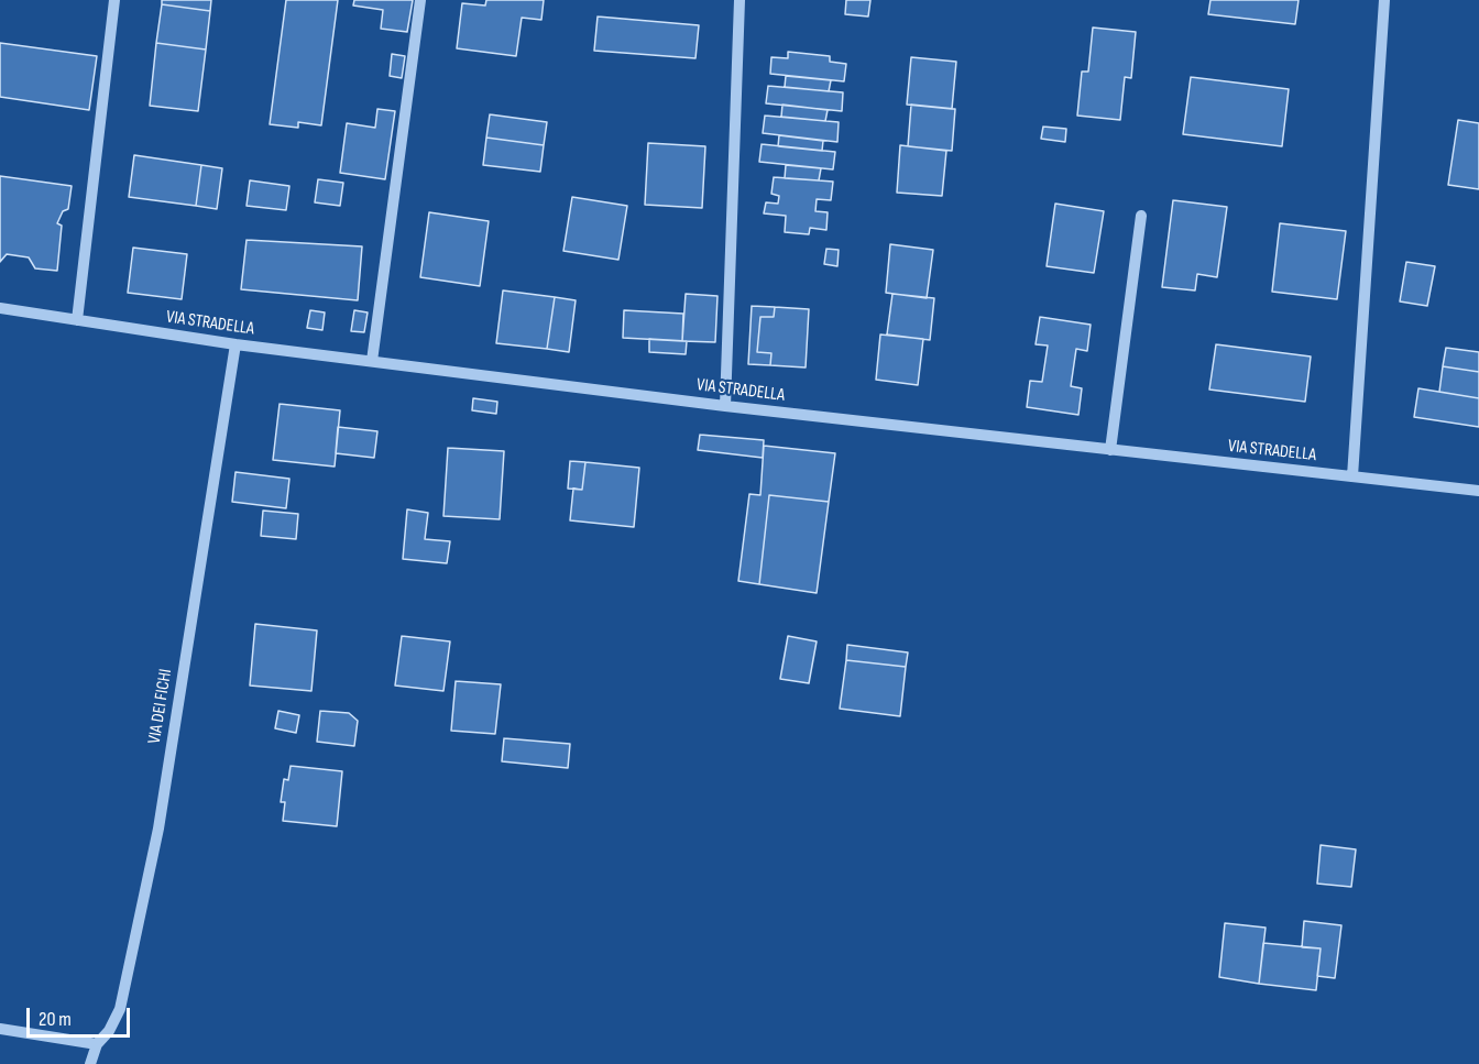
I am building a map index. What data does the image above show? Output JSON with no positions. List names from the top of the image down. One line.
{"streets":{"street":["VIA STRADELLA","VIA DEI FICHI"]},"crossings":[["VIA STRADELLA","VIA DEI FICHI"]],"scale_bar":"20 m"}
